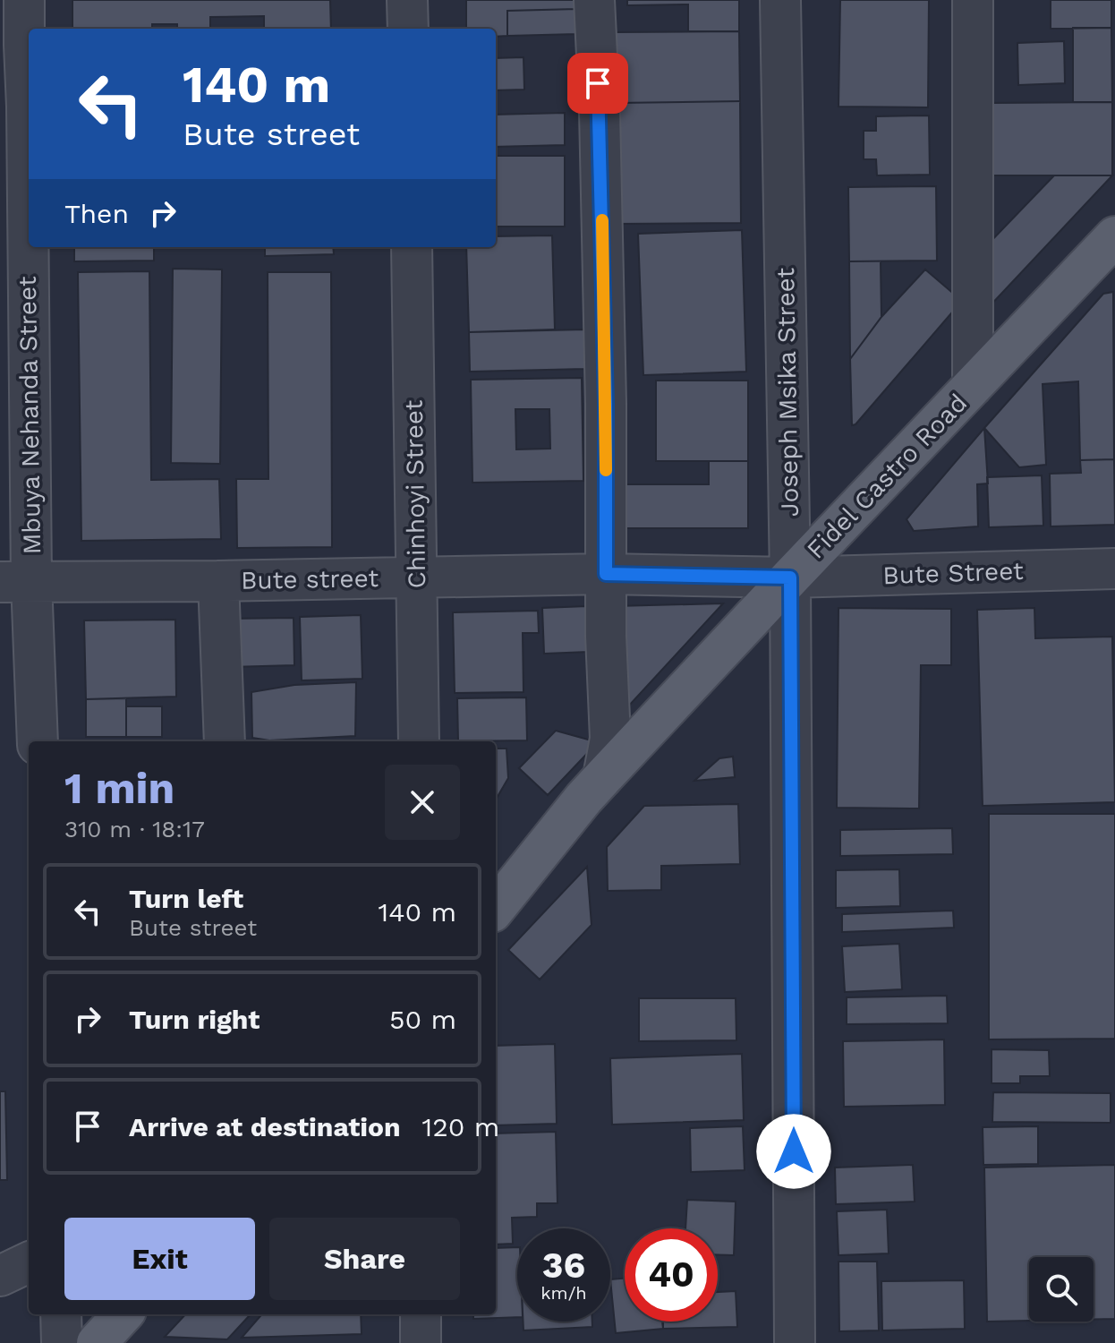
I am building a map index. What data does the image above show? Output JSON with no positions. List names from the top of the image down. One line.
{"streets":{"main road":["Fidel Castro Road"],"street":["Joseph Msika Street","Mbuya Nehanda Street","Chinhoyi Street","Bute Street","Bute street"]},"crossings":[["Joseph Msika Street","Fidel Castro Road"],["Joseph Msika Street","Bute Street"],["Joseph Msika Street","Bute street"],["Mbuya Nehanda Street","Bute street"],["Fidel Castro Road","Bute Street"],["Fidel Castro Road","Bute street"],["Chinhoyi Street","Bute street"],["Bute Street","Bute street"]],"page":{"turn":["140 m","Bute street"],"then":"Then","heading":["1 min","310 m · 18:17"],"list":[{"name":"Turn left","note":"Bute street","value":"140 m"},{"name":"Turn right","value":"50 m"},{"name":"Arrive at destination","value":"120 m"}],"buttons":["Exit","Share"],"speed":"36 km/h","limit":"40"}}
